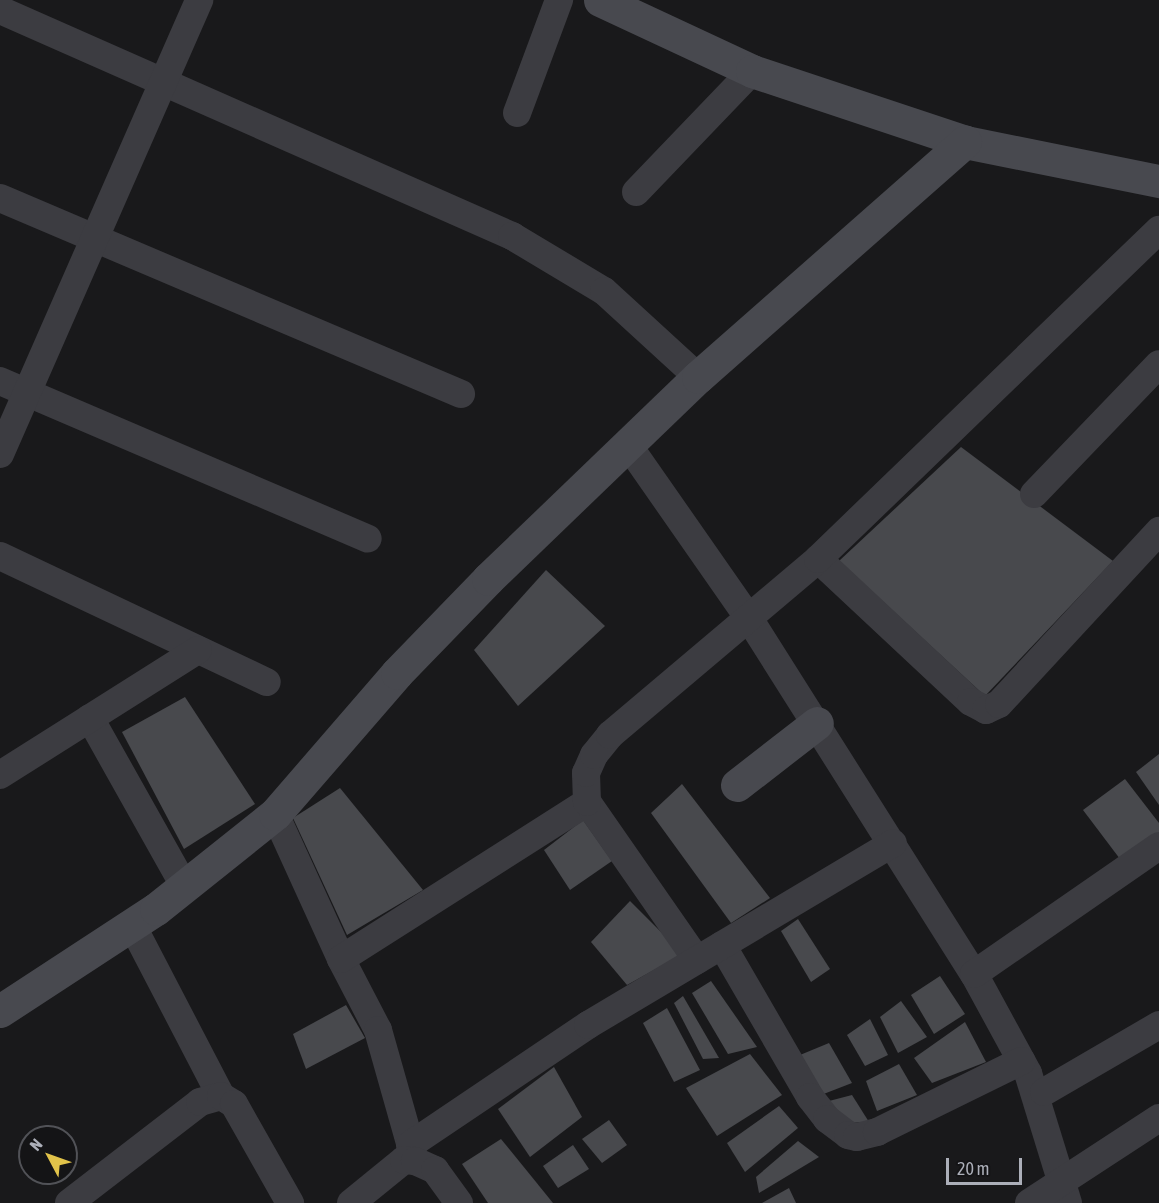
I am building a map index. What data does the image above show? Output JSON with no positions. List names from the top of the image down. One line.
{"scale_bar":"20 m","north":"top left"}
